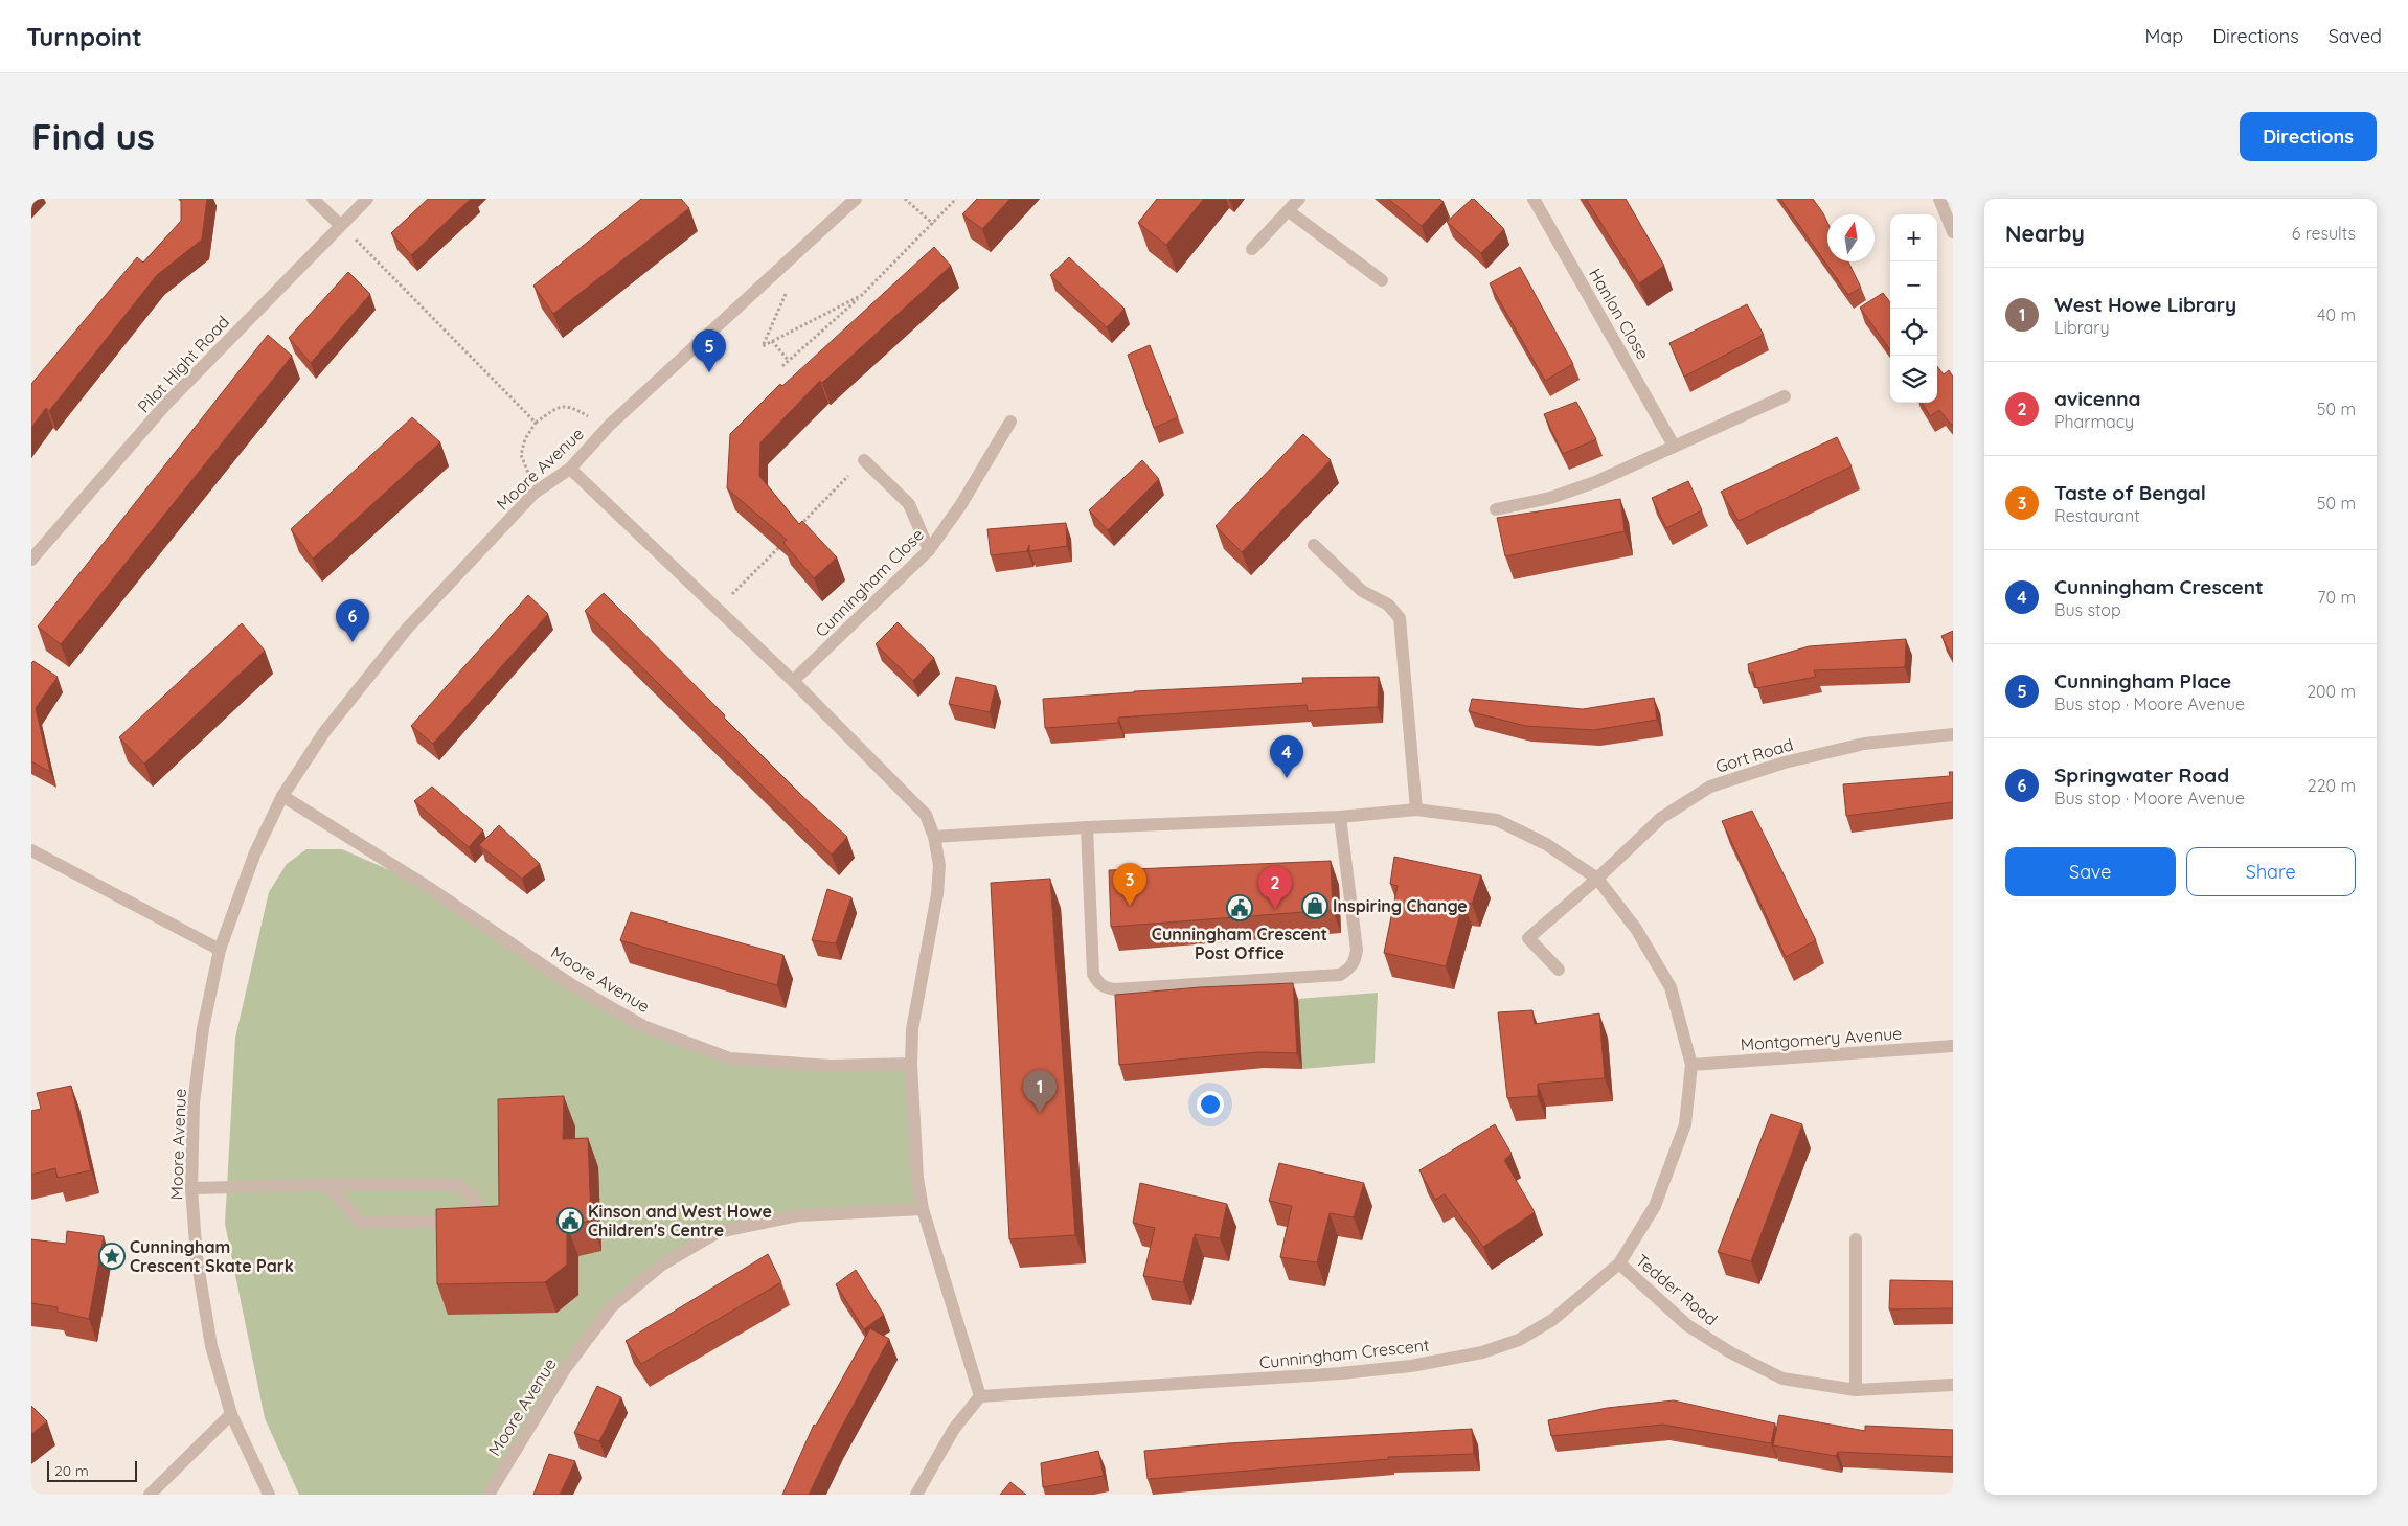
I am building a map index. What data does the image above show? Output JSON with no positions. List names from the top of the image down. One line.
{"streets":{"street":["Hanlon Close","Pilot Hight Road","Moore Avenue","Cunningham Close","Gort Road","Montgomery Avenue","Tedder Road","Cunningham Crescent"]},"crossings":[["Gort Road","Cunningham Crescent"],["Montgomery Avenue","Cunningham Crescent"],["Tedder Road","Cunningham Crescent"]],"places":{"shop":["Inspiring Change"],"public building":["Cunningham Crescent Post Office","Kinson and West Howe Children's Centre"],"place":["Cunningham Crescent Skate Park"]},"scale_bar":"20 m","north":"top","page":{"header":"Turnpoint","nav":["Map","Directions","Saved"],"buttons":["Directions",["Save","Share"]],"title":"Find us","heading":["Nearby","6 results"],"map_buttons":["+","−"],"list":[{"mark":"1","name":"West Howe Library","note":"Library","value":"40 m"},{"mark":"2","name":"avicenna","note":"Pharmacy","value":"50 m"},{"mark":"3","name":"Taste of Bengal","note":"Restaurant","value":"50 m"},{"mark":"4","name":"Cunningham Crescent","note":"Bus stop","value":"70 m"},{"mark":"5","name":"Cunningham Place","note":"Bus stop · Moore Avenue","value":"200 m"},{"mark":"6","name":"Springwater Road","note":"Bus stop · Moore Avenue","value":"220 m"}],"pins":["5","6","4","3","2","1"],"scale":"20 m"}}
